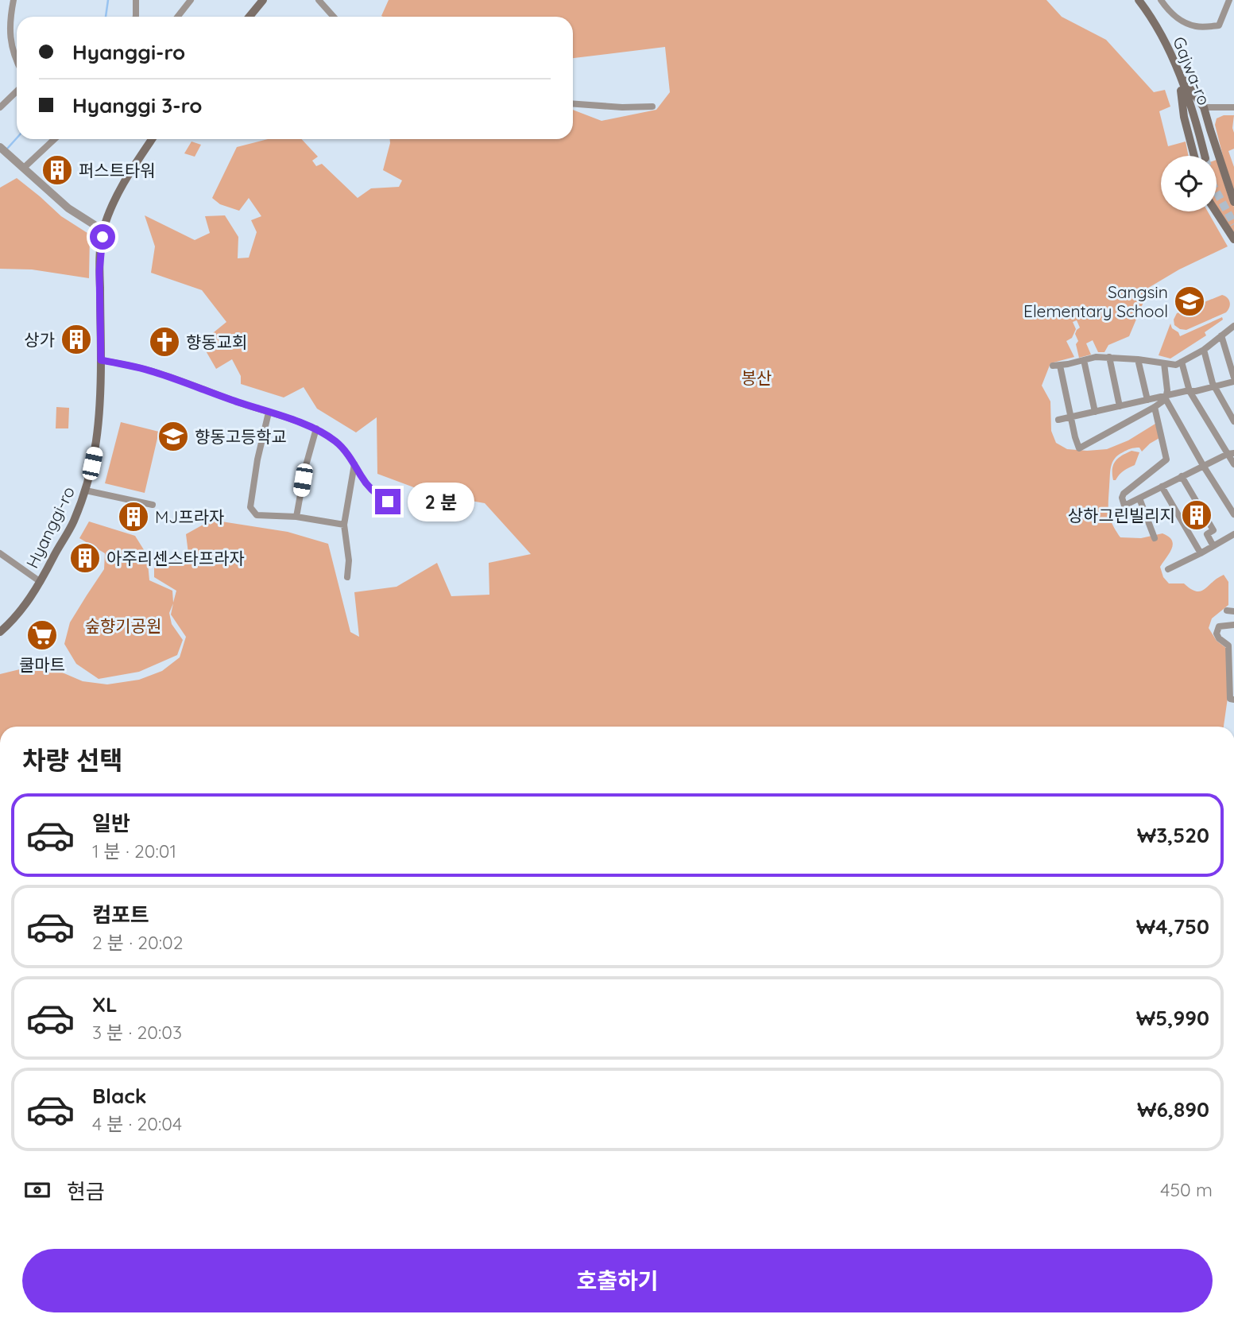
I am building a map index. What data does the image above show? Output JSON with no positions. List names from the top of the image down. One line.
{"streets":{"main road":["Gajwa-ro","Hyanggi-ro"]},"parks":["봉산","숲향기공원"],"places":{"building":["퍼스트타워","상가","상하그린빌리지","MJ프라자","아주리센스타프라자"],"school or university":["Sangsin Elementary School","향동고등학교"],"church":["향동교회"],"supermarket":["쿨마트"]},"page":{"banner":["Hyanggi-ro","Hyanggi 3-ro"],"bubble":"2 분","heading":"차량 선택","list":[{"name":"일반","note":"1 분 · 20:01","value":"₩3,520"},{"name":"컴포트","note":"2 분 · 20:02","value":"₩4,750"},{"name":"XL","note":"3 분 · 20:03","value":"₩5,990"},{"name":"Black","note":"4 분 · 20:04","value":"₩6,890"}],"pay":["현금","450 m"],"buttons":"호출하기"}}
